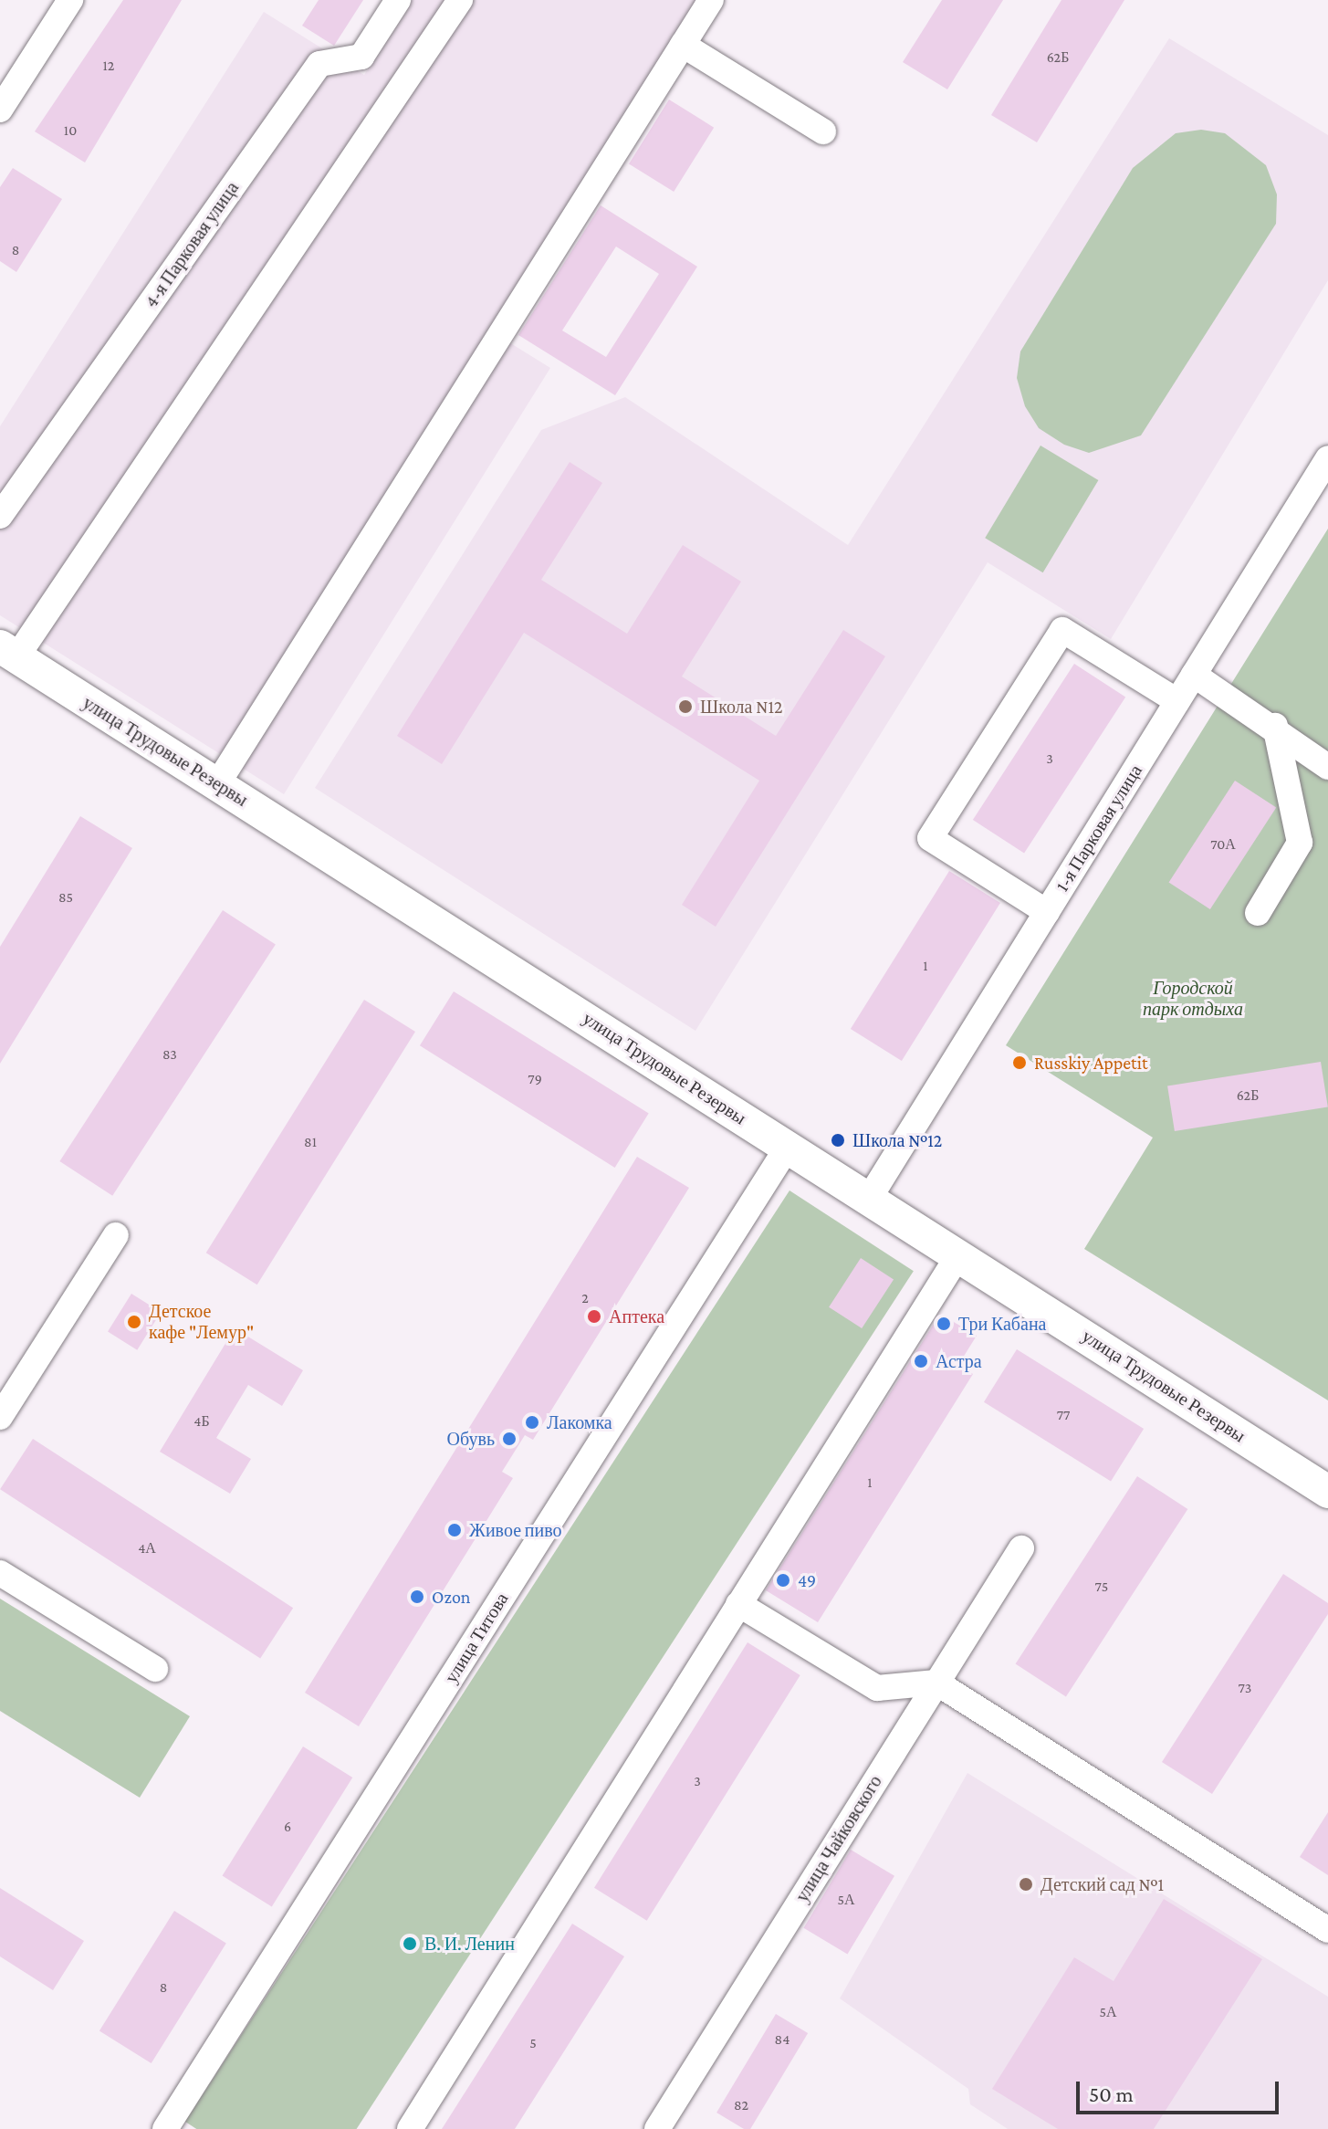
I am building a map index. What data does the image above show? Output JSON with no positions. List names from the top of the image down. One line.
{"streets":{"main road":["улица Трудовые Резервы"],"street":["4-я Парковая улица","1-я Парковая улица","улица Титова","улица Чайковского"]},"crossings":[["улица Трудовые Резервы","1-я Парковая улица"],["улица Трудовые Резервы","улица Титова"]],"parks":["Городской парк отдыха"],"places":["Школа N12","Russkiy Appetit","Школа №12","Аптека","Детское кафе \"Лемур\"","Три Кабана","Астра","Лакомка","Обувь","Живое пиво","49","Ozon","Детский сад №1","В. И. Ленин"],"house_numbers":["62Б","12","10","8","3","70А","85","1","83","79","62Б","81","2","77","4Б","1","4А","75","73","3","6","5А","8","5А","84","5","82"],"scale_bar":"50 m"}
